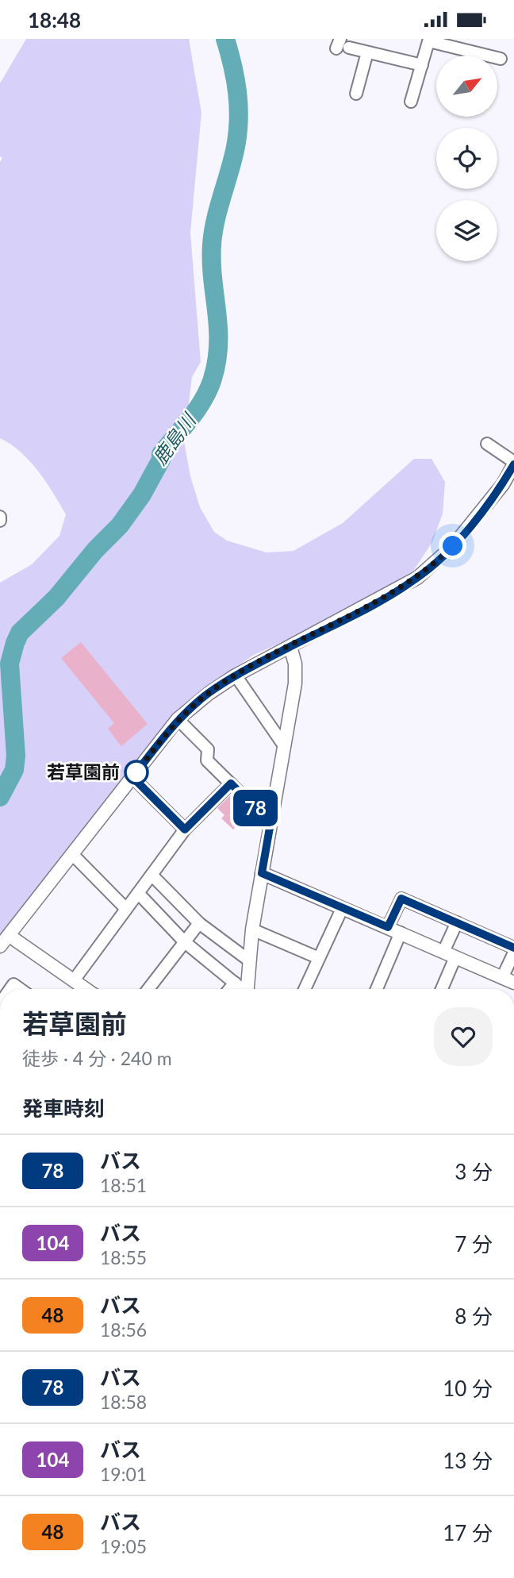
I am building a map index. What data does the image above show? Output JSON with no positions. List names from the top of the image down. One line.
{"water":["鹿島川"],"places":["若草園前"],"lines":["bus line 78"],"north":"top right","page":{"status":"18:48","on_map":"78","heading":[["若草園前","徒歩 · 4 分 · 240 m"],"発車時刻"],"list":[{"mark":"78","name":"バス","note":"18:51","value":"3 分"},{"mark":"104","name":"バス","note":"18:55","value":"7 分"},{"mark":"48","name":"バス","note":"18:56","value":"8 分"},{"mark":"78","name":"バス","note":"18:58","value":"10 分"},{"mark":"104","name":"バス","note":"19:01","value":"13 分"},{"mark":"48","name":"バス","note":"19:05","value":"17 分"}]}}
